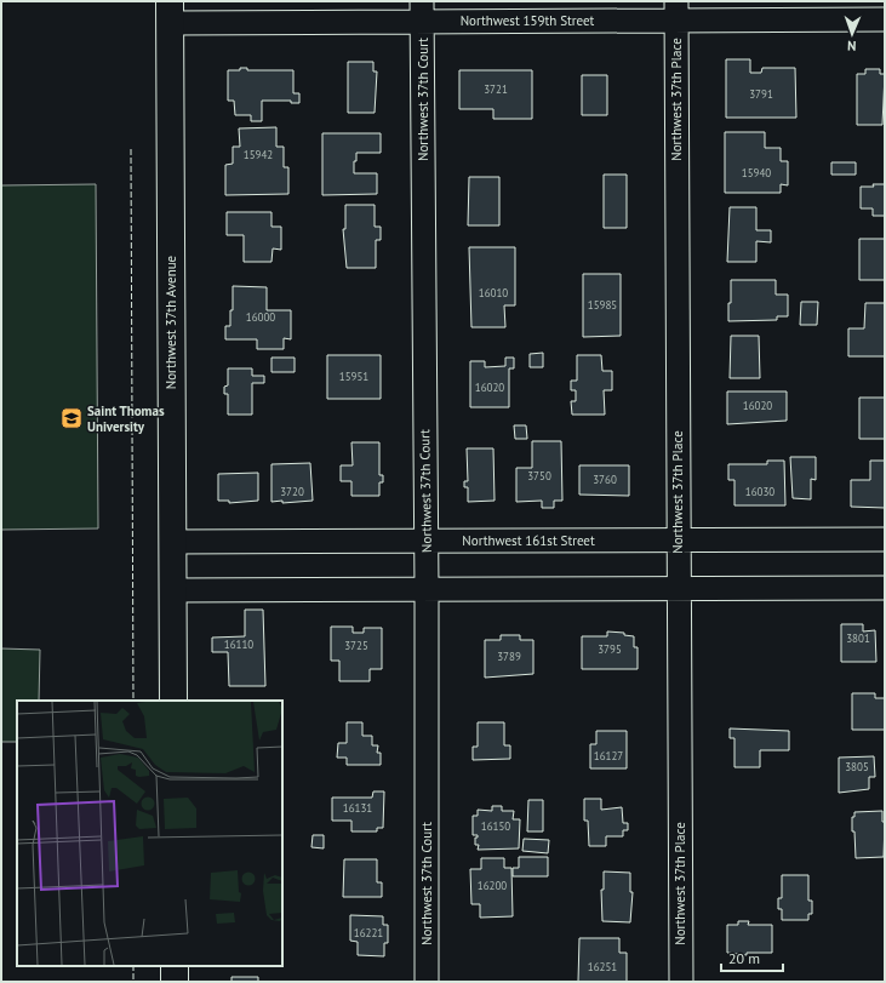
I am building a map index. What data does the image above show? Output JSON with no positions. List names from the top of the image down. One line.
{"streets":{"main road":["Northwest 37th Avenue"],"street":["Northwest 159th Street","Northwest 37th Court","Northwest 37th Place","Northwest 161st Street"]},"crossings":[["Northwest 159th Street","Northwest 37th Court"],["Northwest 159th Street","Northwest 37th Place"],["Northwest 159th Street","Northwest 37th Avenue"],["Northwest 37th Court","Northwest 161st Street"],["Northwest 37th Place","Northwest 161st Street"],["Northwest 37th Avenue","Northwest 161st Street"]],"places":{"school or university":["Saint Thomas University"]},"house_numbers":["3721","3791","15942","15940","16010","15985","16000","15951","16020","16020","3750","3760","3720","16030","3801","16110","3725","3795","3789","16127","3805","16131","16150","16200","16221","16251"],"scale_bar":"20 m","north":"bottom"}
